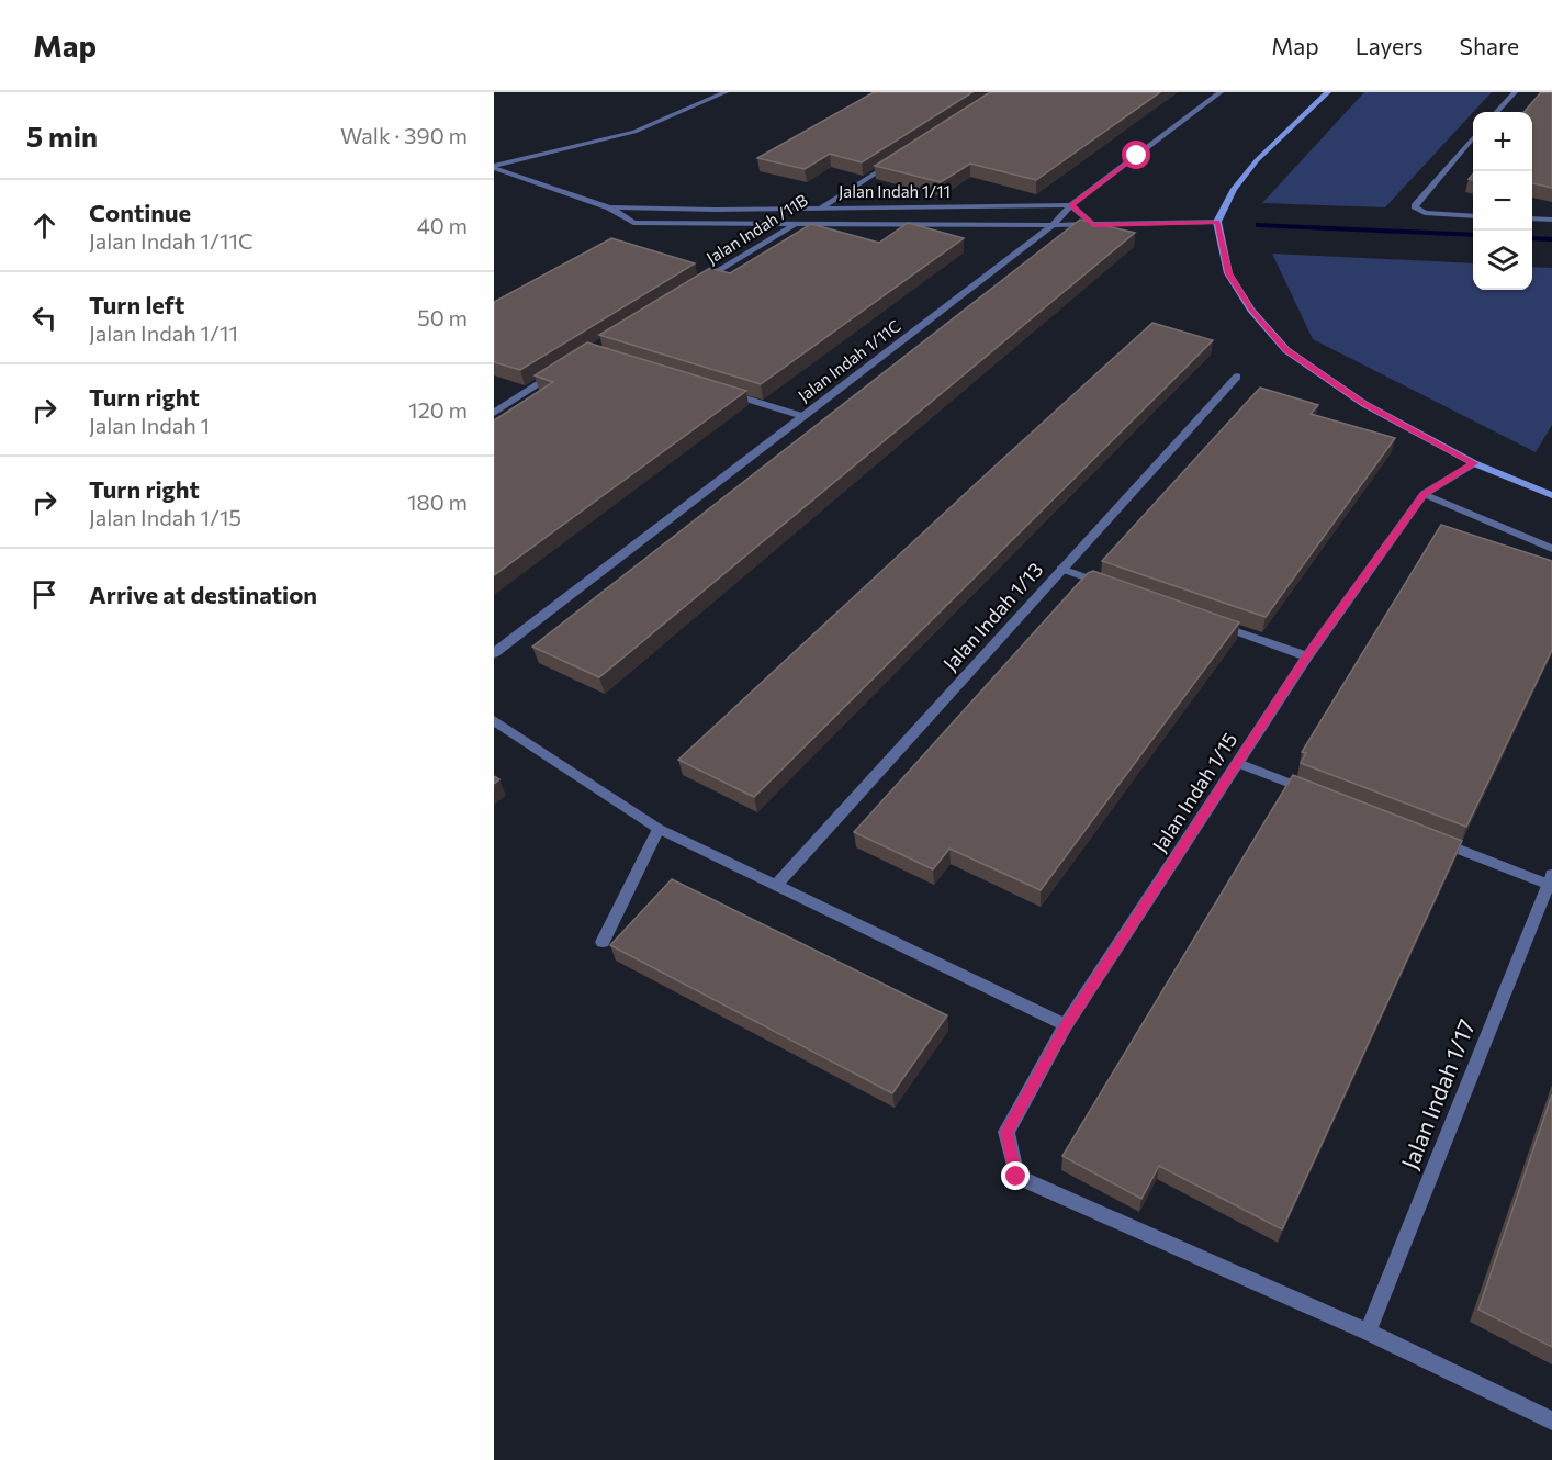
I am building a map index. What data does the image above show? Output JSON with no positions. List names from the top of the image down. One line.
{"streets":{"street":["Jalan Indah 1/11","Jalan Indah /11B","Jalan Indah 1/11C","Jalan Indah 1/13","Jalan Indah 1/15","Jalan Indah 1/17"]},"crossings":[["Jalan Indah 1/11","Jalan Indah /11B"],["Jalan Indah 1/11","Jalan Indah 1/11C"],["Jalan Indah 1/15","Jalan Indah 1/17"]],"page":{"header":"Map","nav":["Map","Layers","Share"],"heading":["5 min","Walk · 390 m"],"map_buttons":["+","−"],"list":[["Continue","Jalan Indah 1/11C","40 m"],["Turn left","Jalan Indah 1/11","50 m"],["Turn right","Jalan Indah 1","120 m"],["Turn right","Jalan Indah 1/15","180 m"],"Arrive at destination"]}}
